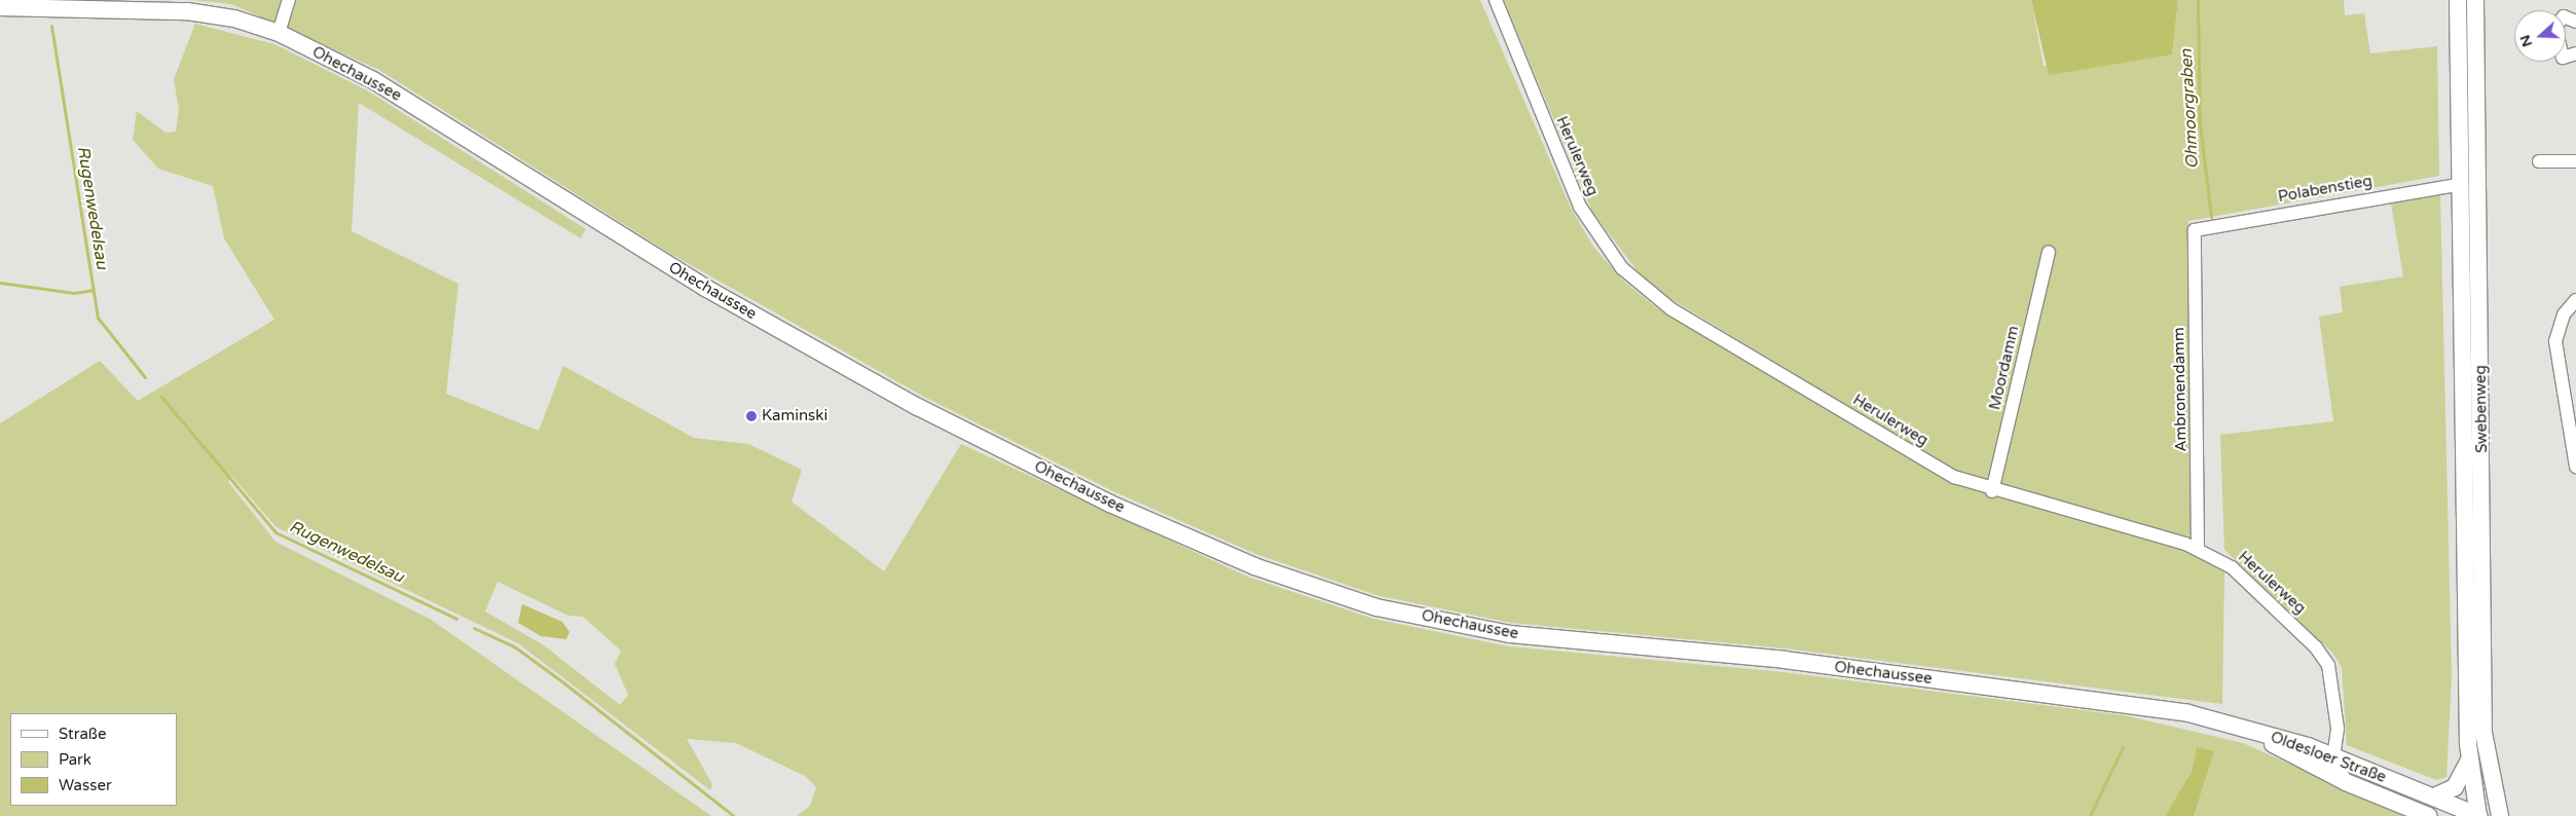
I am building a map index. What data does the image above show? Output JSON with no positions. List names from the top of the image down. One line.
{"streets":{"main road":["Ohechaussee","Swebenweg","Oldesloer Straße"],"street":["Herulerweg","Polabenstieg","Moordamm","Ambronendamm"]},"crossings":[["Ohechaussee","Oldesloer Straße"],["Herulerweg","Moordamm"],["Herulerweg","Ambronendamm"],["Herulerweg","Oldesloer Straße"],["Polabenstieg","Ambronendamm"],["Polabenstieg","Swebenweg"],["Swebenweg","Oldesloer Straße"]],"water":["Ohmoorgraben","Rugenwedelsau"],"places":["Kaminski"],"legend":["Straße","Park","Wasser"],"north":"left"}
